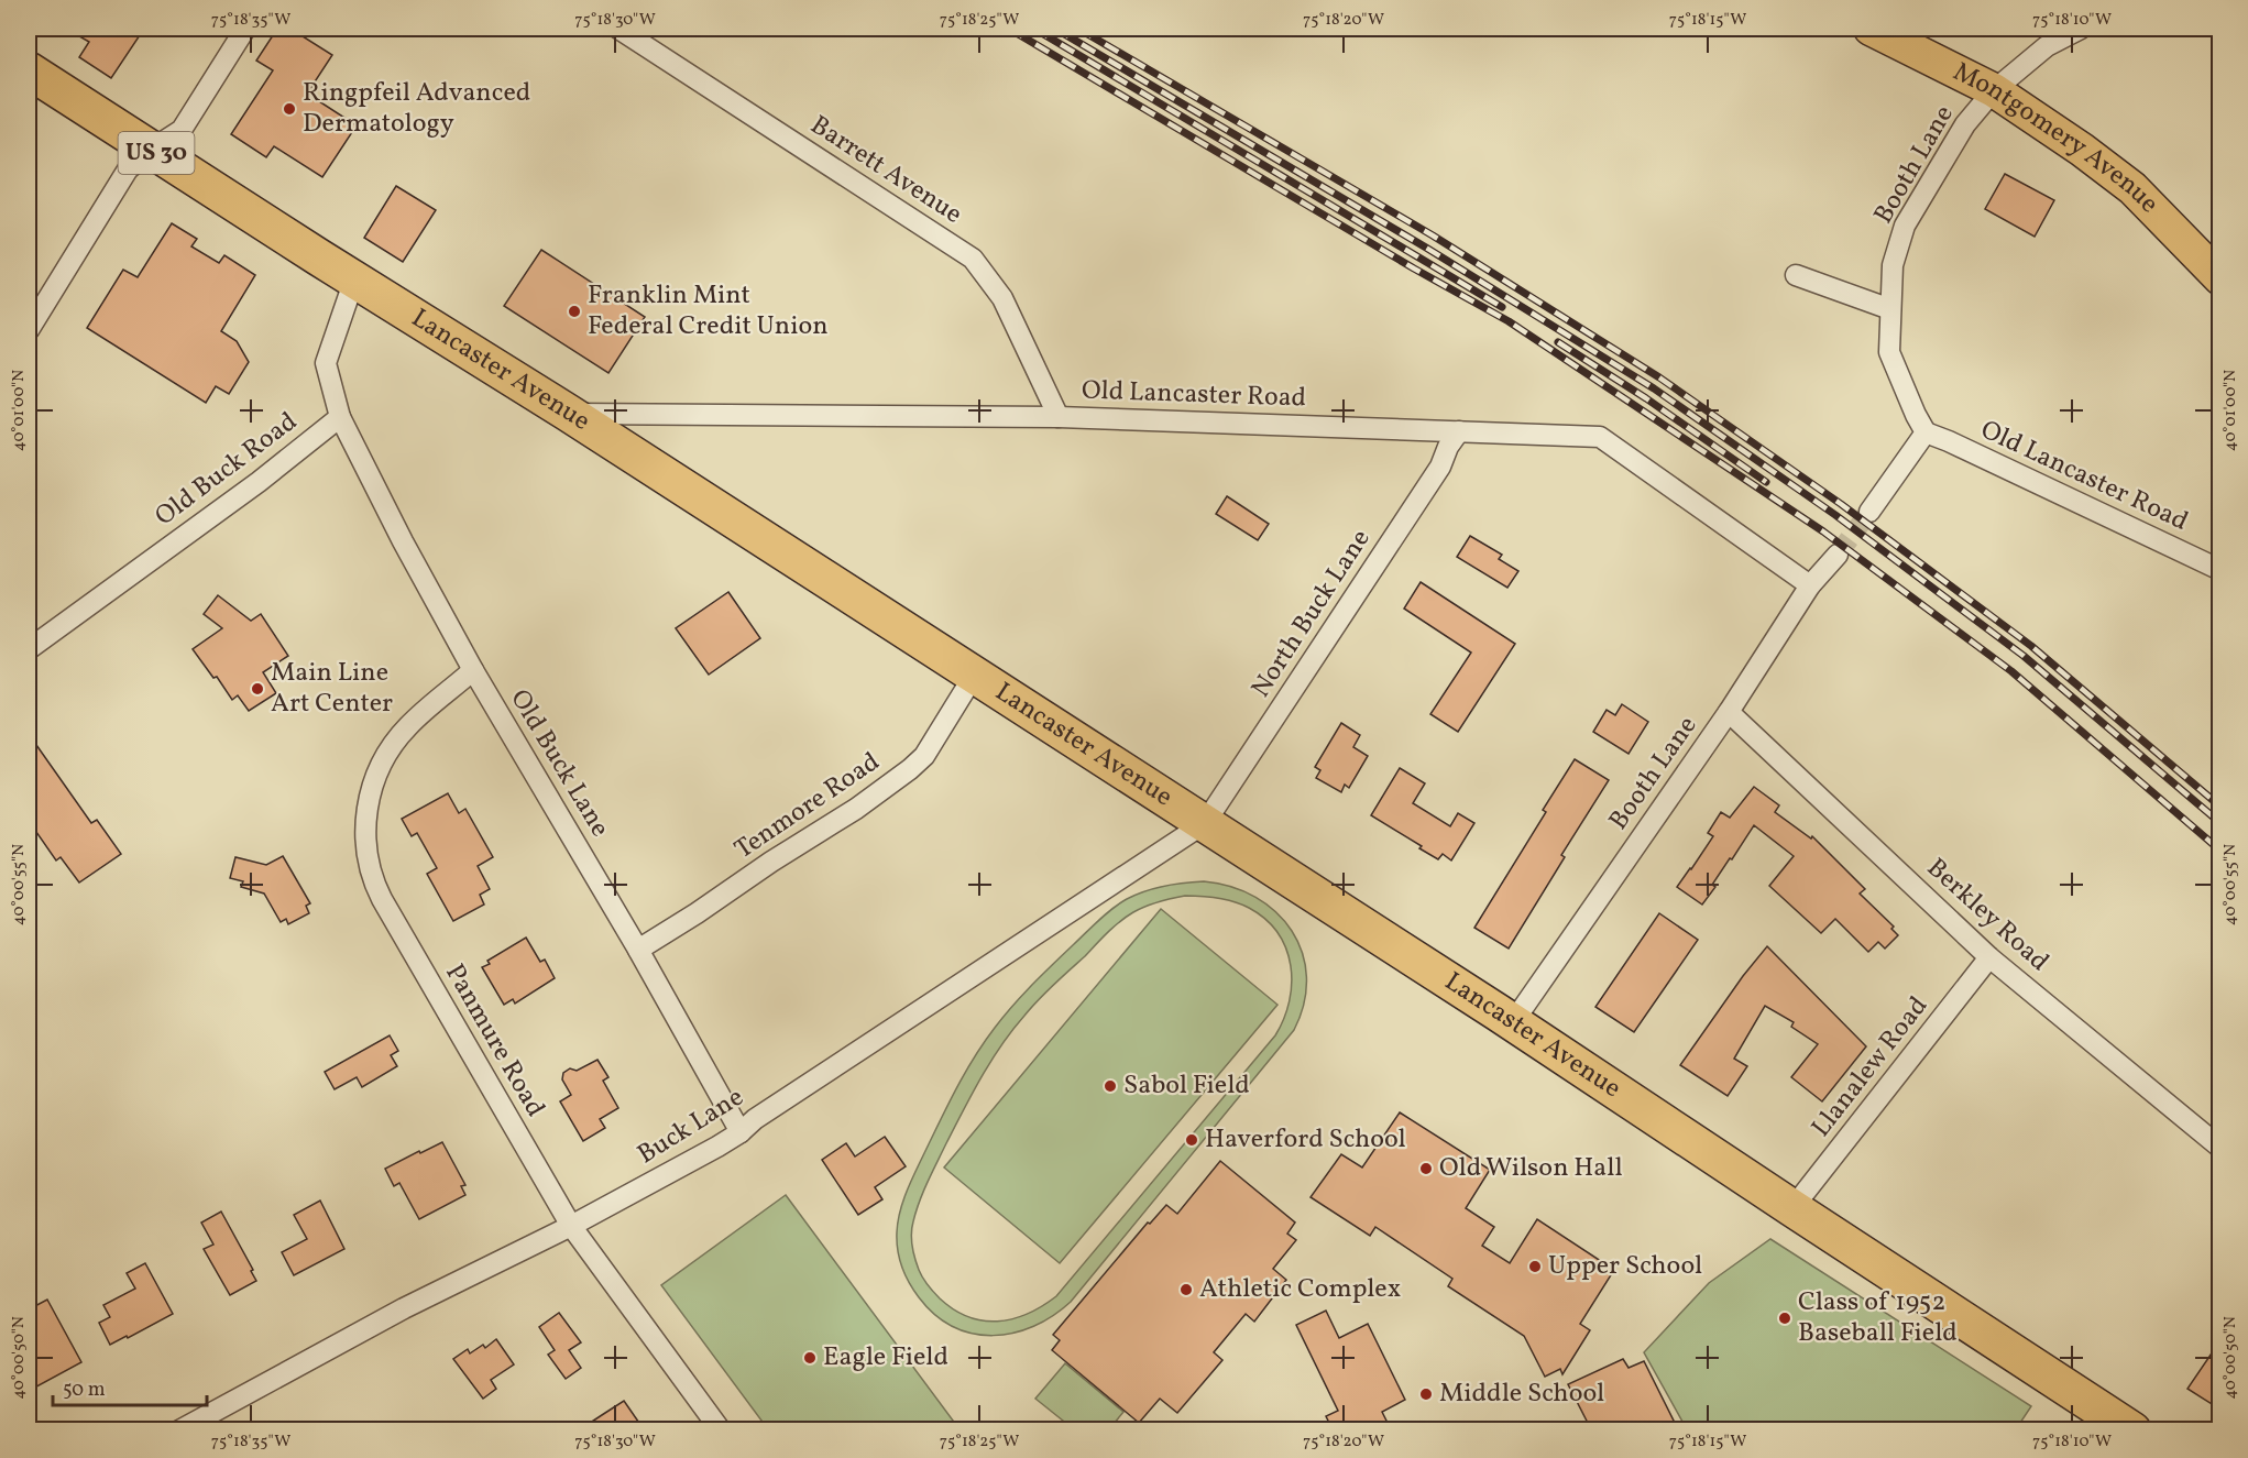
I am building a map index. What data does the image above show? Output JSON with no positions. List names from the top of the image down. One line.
{"streets":{"highway":["US 30","Lancaster Avenue"],"main road":["Montgomery Avenue"],"street":["Booth Lane","Barrett Avenue","Old Lancaster Road","Old Buck Road","North Buck Lane","Old Buck Lane","Tenmore Road","Berkley Road","Panmure Road","Llanalew Road","Buck Lane"]},"crossings":[["Montgomery Avenue","Booth Lane"],["Booth Lane","Lancaster Avenue"],["Booth Lane","Old Lancaster Road"],["Booth Lane","Berkley Road"],["Barrett Avenue","Old Lancaster Road"],["Lancaster Avenue","Old Lancaster Road"],["Lancaster Avenue","Old Buck Road"],["Lancaster Avenue","North Buck Lane"],["Lancaster Avenue","Tenmore Road"],["Lancaster Avenue","Llanalew Road"],["Lancaster Avenue","Buck Lane"],["Old Lancaster Road","North Buck Lane"],["Old Buck Road","Old Buck Lane"],["North Buck Lane","Buck Lane"],["Old Buck Lane","Tenmore Road"],["Old Buck Lane","Panmure Road"],["Old Buck Lane","Buck Lane"],["Berkley Road","Llanalew Road"],["Panmure Road","Buck Lane"]],"places":["Ringpfeil Advanced Dermatology","Franklin Mint Federal Credit Union","Main Line Art Center","Sabol Field","Haverford School","Old Wilson Hall","Upper School","Athletic Complex","Class of 1952 Baseball Field","Eagle Field","Middle School"],"scale_bar":"50 m","coordinates":["75°18'35\"W","75°18'30\"W","75°18'25\"W","75°18'20\"W","75°18'15\"W","75°18'10\"W","40°01'00\"N","40°00'55\"N","40°00'50\"N"]}
